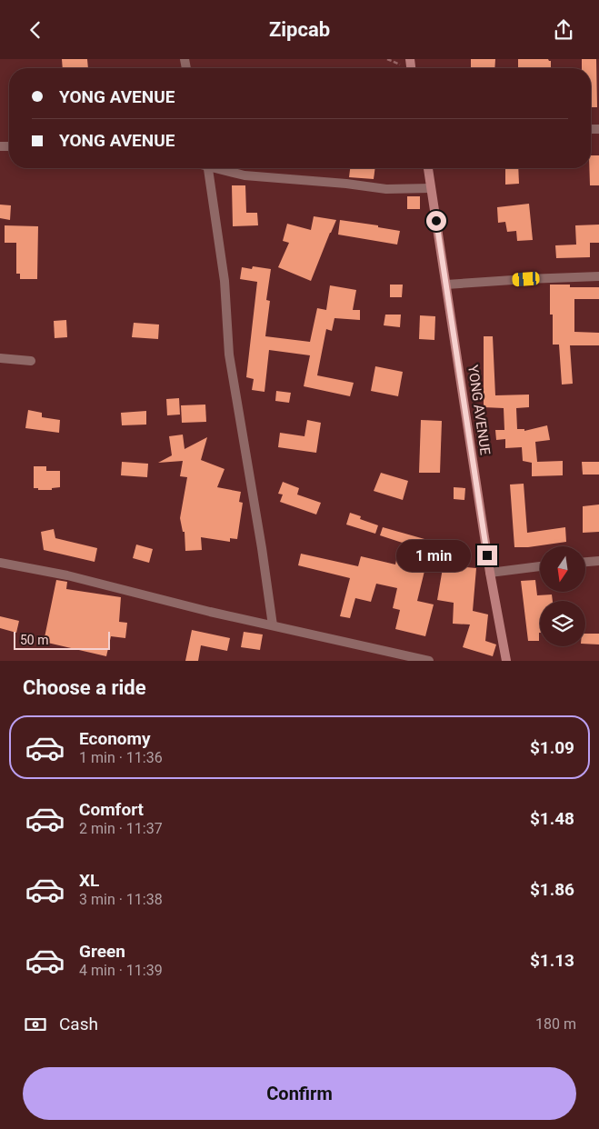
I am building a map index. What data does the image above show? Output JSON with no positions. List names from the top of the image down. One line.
{"streets":{"street":["YONG AVENUE"]},"scale_bar":"50 m","north":"bottom","page":{"header":"Zipcab","banner":["YONG AVENUE","YONG AVENUE"],"bubble":"1 min","scale":"50 m","heading":"Choose a ride","list":[{"name":"Economy","note":"1 min · 11:36","value":"$1.09"},{"name":"Comfort","note":"2 min · 11:37","value":"$1.48"},{"name":"XL","note":"3 min · 11:38","value":"$1.86"},{"name":"Green","note":"4 min · 11:39","value":"$1.13"}],"pay":["Cash","180 m"],"buttons":"Confirm"}}
